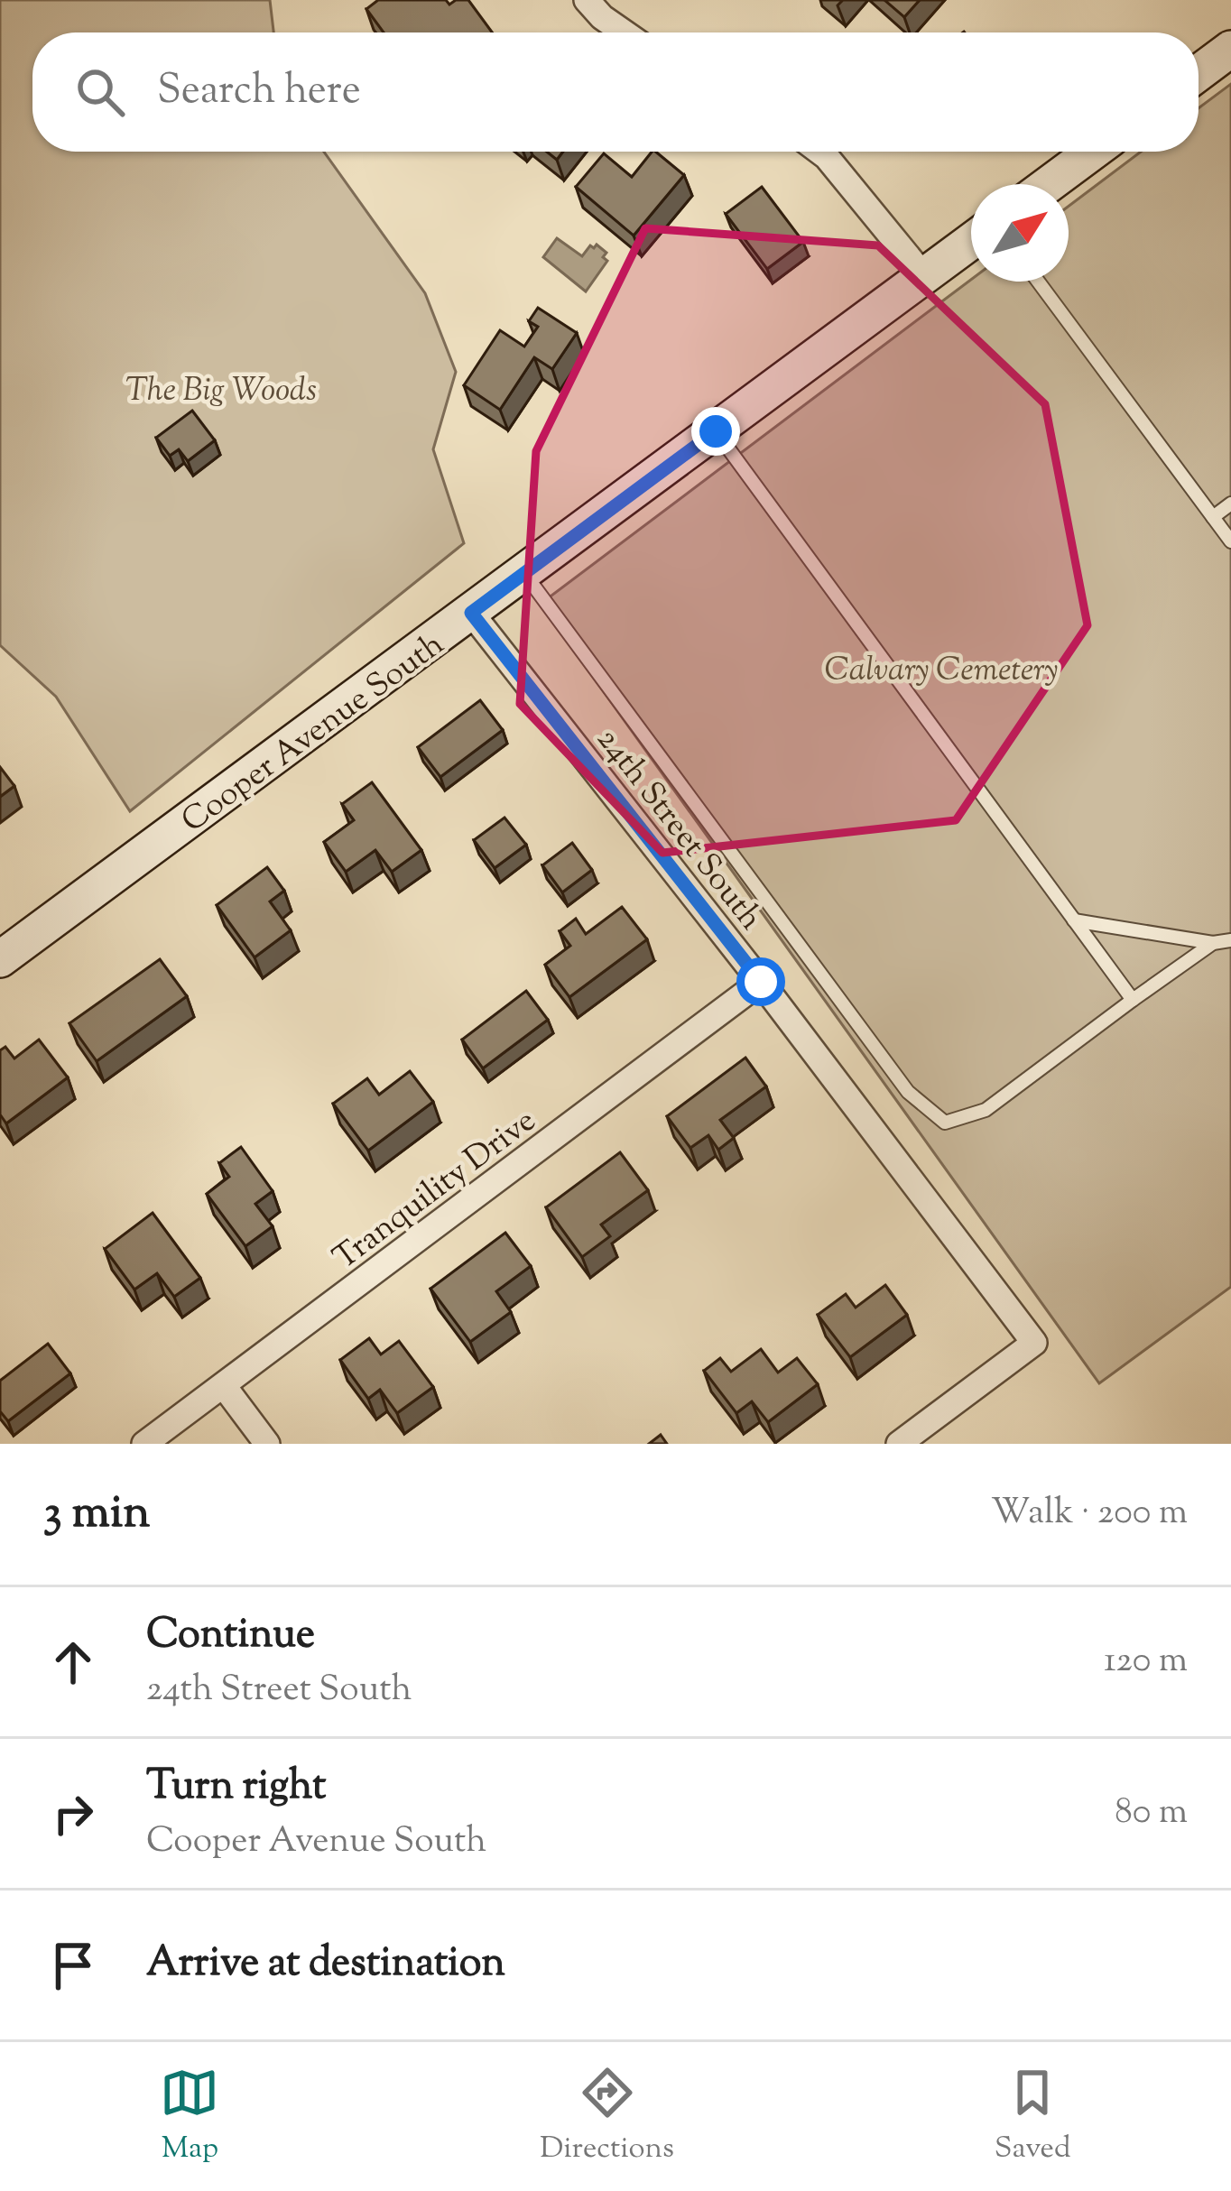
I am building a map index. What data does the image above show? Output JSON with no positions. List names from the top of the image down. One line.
{"streets":{"street":["Cooper Avenue South","24th Street South","Tranquility Drive"]},"crossings":[["Cooper Avenue South","24th Street South"],["24th Street South","Tranquility Drive"]],"parks":["The Big Woods","Calvary Cemetery"],"north":"top right","page":{"search":"Search here","heading":["3 min","Walk · 200 m"],"list":[["Continue","24th Street South","120 m"],["Turn right","Cooper Avenue South","80 m"],"Arrive at destination"],"nav":["Map","Directions","Saved"]}}
